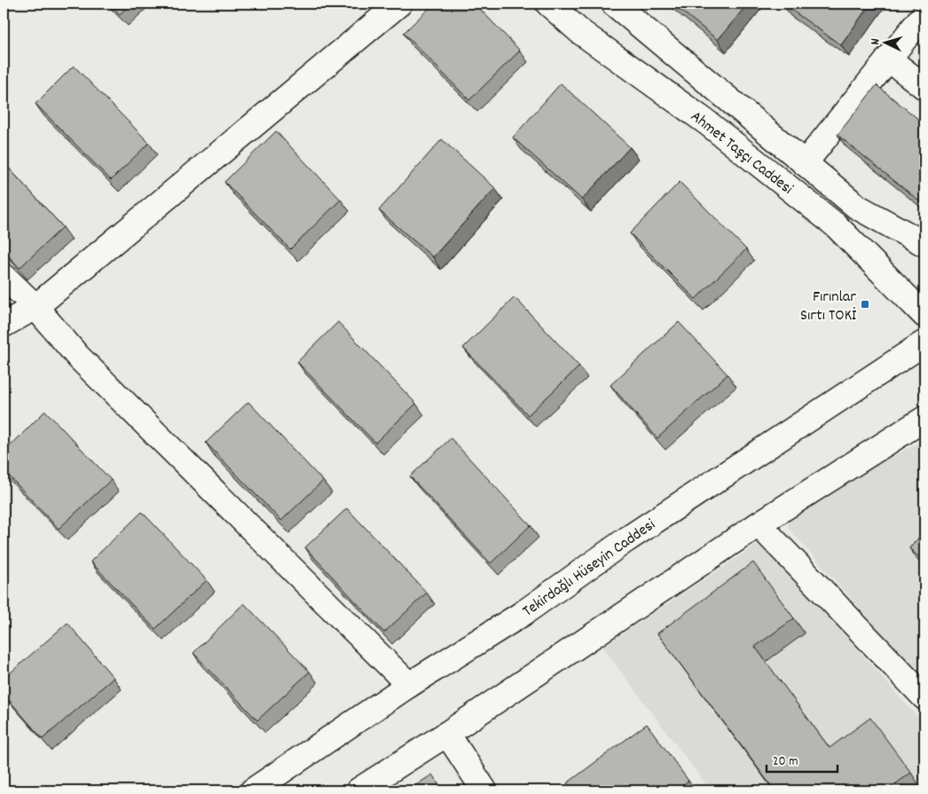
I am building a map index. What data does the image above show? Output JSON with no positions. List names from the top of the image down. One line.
{"streets":{"main road":["Ahmet Taşçı Caddesi","Tekirdağlı Hüseyin Caddesi"]},"places":{"transit":["Fırınlar Sırtı TOKİ"]},"scale_bar":"20 m","north":"left"}
